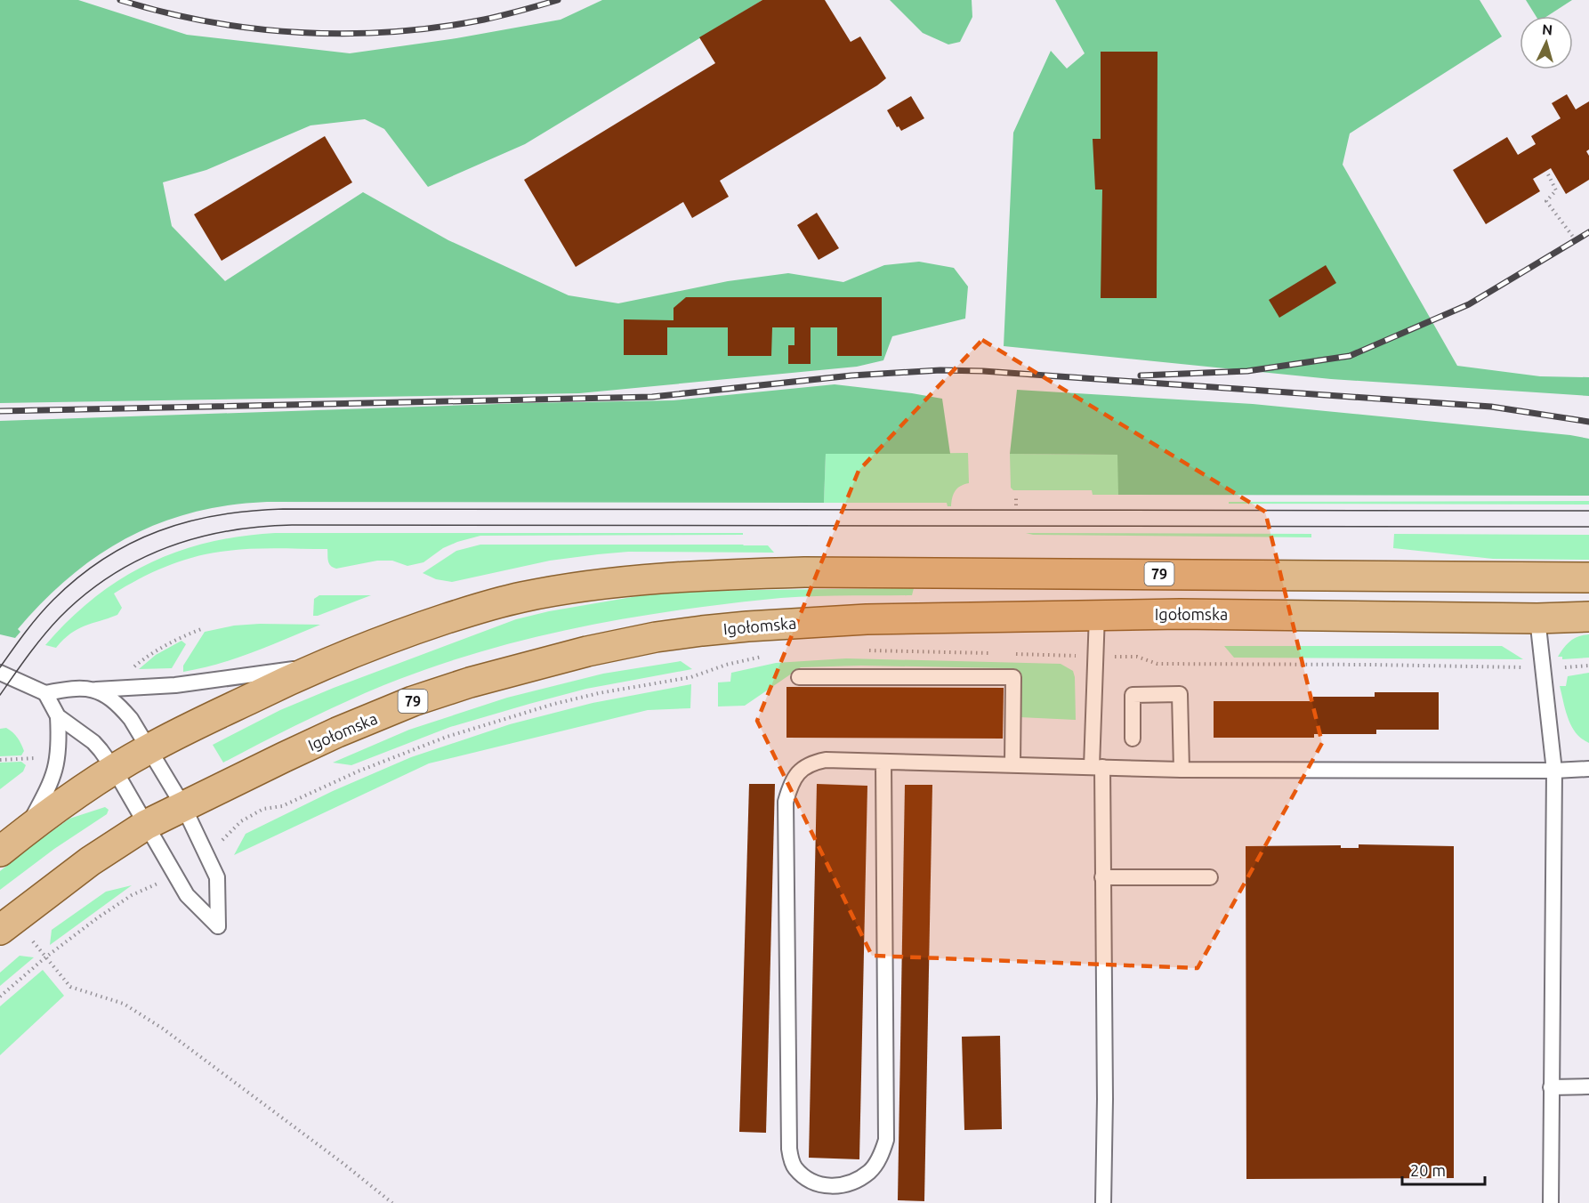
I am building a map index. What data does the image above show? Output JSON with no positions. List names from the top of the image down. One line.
{"streets":{"main road":["79","Igołomska"]},"scale_bar":"20 m","north":"top"}
